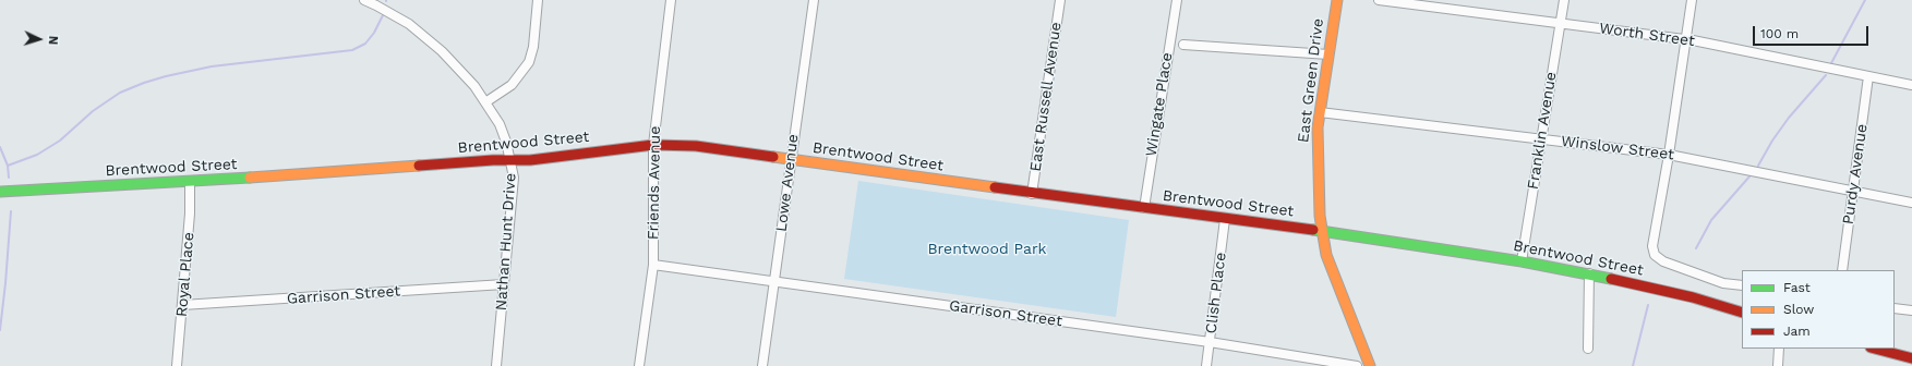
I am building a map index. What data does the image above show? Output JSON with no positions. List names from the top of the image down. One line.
{"streets":{"main road":["East Green Drive","Brentwood Street"],"street":["Worth Street","East Russell Avenue","Wingate Place","Franklin Avenue","Winslow Street","Purdy Avenue","Friends Avenue","Lowe Avenue","Nathan Hunt Drive","Royal Place","Clish Place","Garrison Street"]},"crossings":[["Worth Street","Franklin Avenue"],["Worth Street","Purdy Avenue"],["East Green Drive","Brentwood Street"],["East Green Drive","Winslow Street"],["East Russell Avenue","Brentwood Street"],["Wingate Place","Brentwood Street"],["Franklin Avenue","Brentwood Street"],["Franklin Avenue","Winslow Street"],["Brentwood Street","Friends Avenue"],["Brentwood Street","Lowe Avenue"],["Brentwood Street","Nathan Hunt Drive"],["Brentwood Street","Royal Place"],["Brentwood Street","Clish Place"],["Winslow Street","Purdy Avenue"],["Friends Avenue","Garrison Street"],["Lowe Avenue","Garrison Street"],["Nathan Hunt Drive","Garrison Street"],["Royal Place","Garrison Street"],["Clish Place","Garrison Street"]],"parks":["Brentwood Park"],"legend":["Fast","Slow","Jam"],"scale_bar":"100 m","north":"right"}
